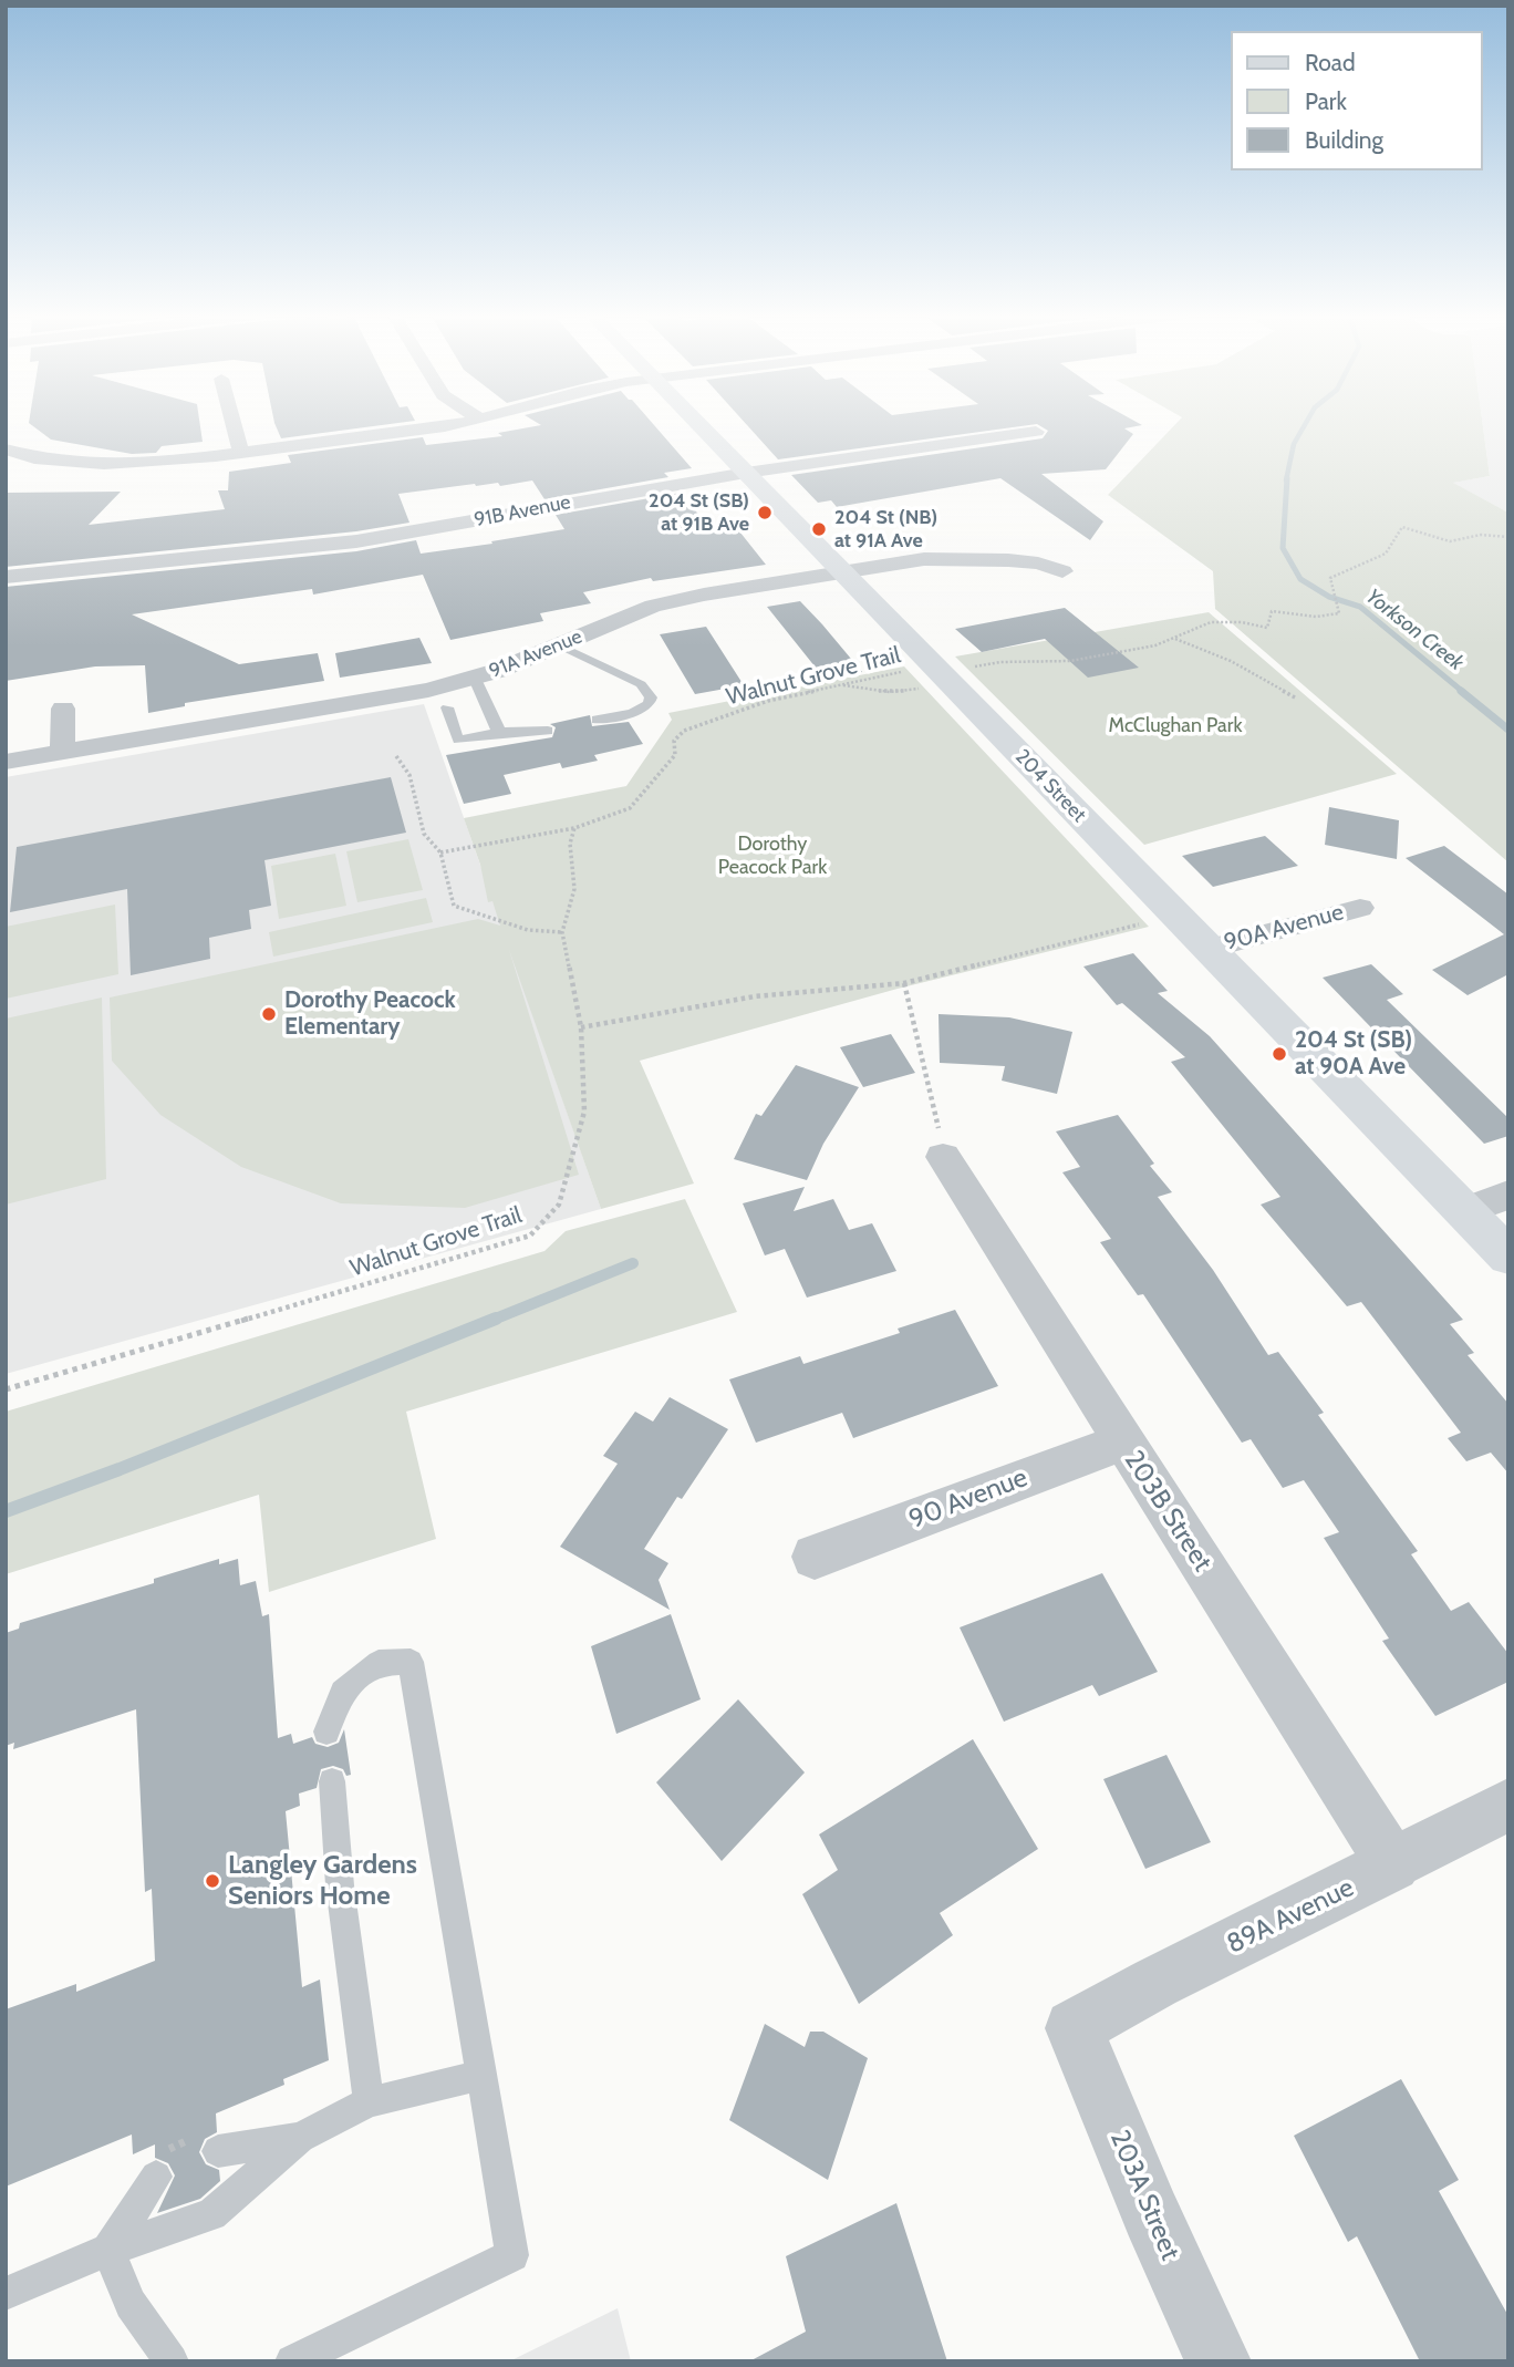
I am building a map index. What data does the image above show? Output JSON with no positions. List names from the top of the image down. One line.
{"streets":{"street":["91B Avenue","91A Avenue","204 Street","90A Avenue","90 Avenue","203B Street","89A Avenue","203A Street"],"path":["Walnut Grove Trail"]},"crossings":[["91B Avenue","204 Street"],["91A Avenue","204 Street"],["204 Street","90A Avenue"],["90 Avenue","203B Street"],["203B Street","89A Avenue"],["89A Avenue","203A Street"]],"water":["Yorkson Creek"],"parks":["McClughan Park","Dorothy Peacock Park"],"places":["204 St (SB) at 91B Ave","204 St (NB) at 91A Ave","Dorothy Peacock Elementary","204 St (SB) at 90A Ave","Langley Gardens Seniors Home"],"legend":["Road","Park","Building"]}
